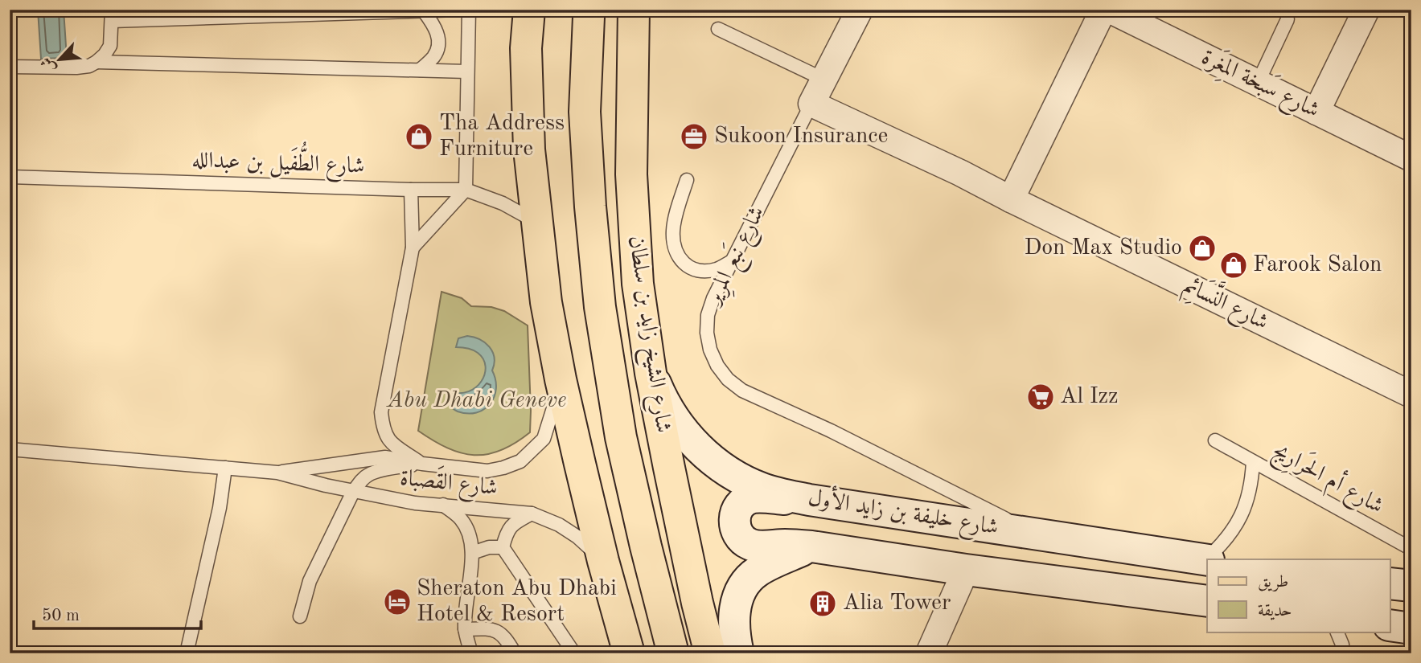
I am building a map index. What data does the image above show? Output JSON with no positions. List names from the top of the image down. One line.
{"streets":{"main road":["شارع الشيخ زايد بن سلطان","شارع خليفة بن زايد الأول"],"street":["شارع سَبخة المِغَرة","شارع نَبع المرِير","شارع النَّسَائِم"],"lane":["شارع الطُّفَيل بن عبدالله","شارع أم الحَرارِيج","شارع القَصباة"]},"crossings":[["شارع نَبع المرِير","شارع النَّسَائِم"],["شارع نَبع المرِير","شارع خليفة بن زايد الأول"],["شارع الشيخ زايد بن سلطان","شارع خليفة بن زايد الأول"]],"parks":["Abu Dhabi Geneve"],"places":{"shop":["Tha Address Furniture","Don Max Studio","Farook Salon"],"office":["Sukoon Insurance"],"supermarket":["Al Izz"],"hotel":["Sheraton Abu Dhabi Hotel & Resort"],"building":["Alia Tower"]},"legend":["طريق","حديقة"],"scale_bar":"50 m","north":"bottom left"}
